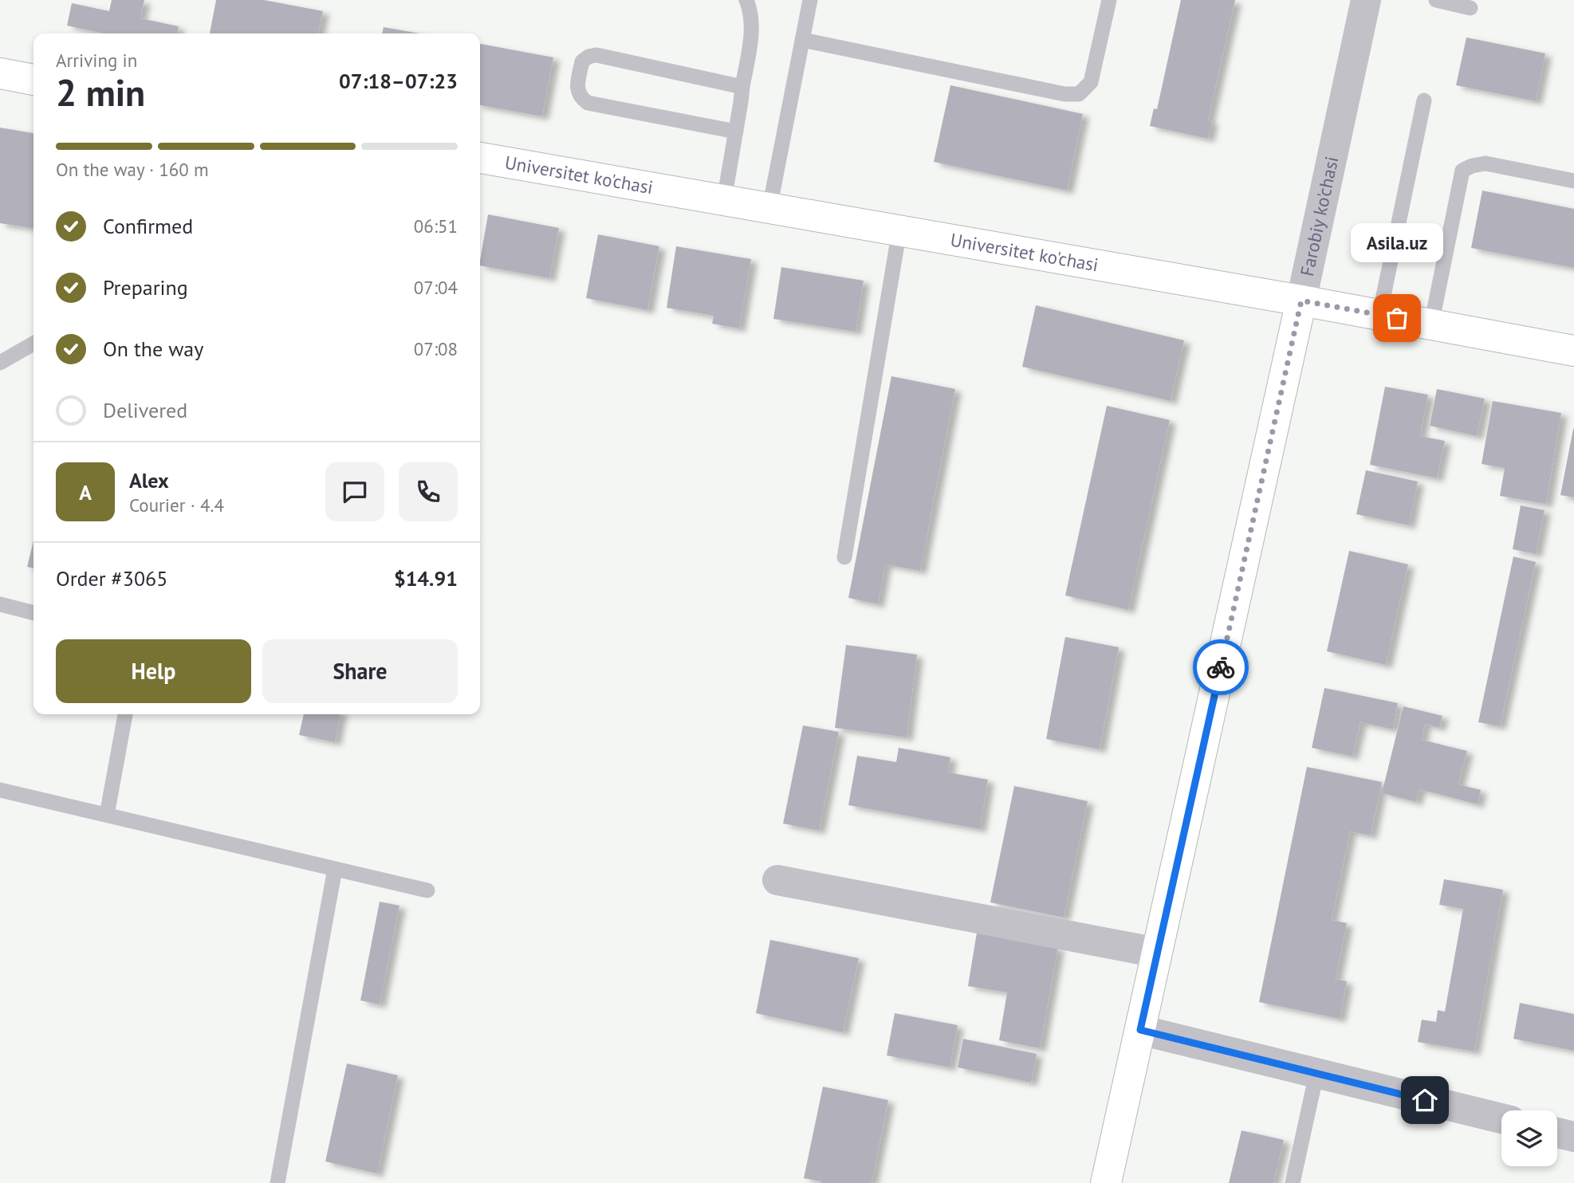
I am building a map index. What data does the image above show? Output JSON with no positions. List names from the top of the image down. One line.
{"streets":{"main road":["Universitet ko'chasi","Farobiy ko'chasi"]},"crossings":[["Universitet ko'chasi","Farobiy ko'chasi"]],"places":["Asila.uz"],"page":{"heading":["2 min","Arriving in","07:18–07:23"],"panel":["Alex","Courier · 4.4","Order #3065","$14.91"],"bar":"On the way · 160 m","list":[["Confirmed","06:51"],["Preparing","07:04"],["On the way","07:08"],"Delivered"],"bubble":"Asila.uz","round":"A","buttons":["Help","Share"]}}
